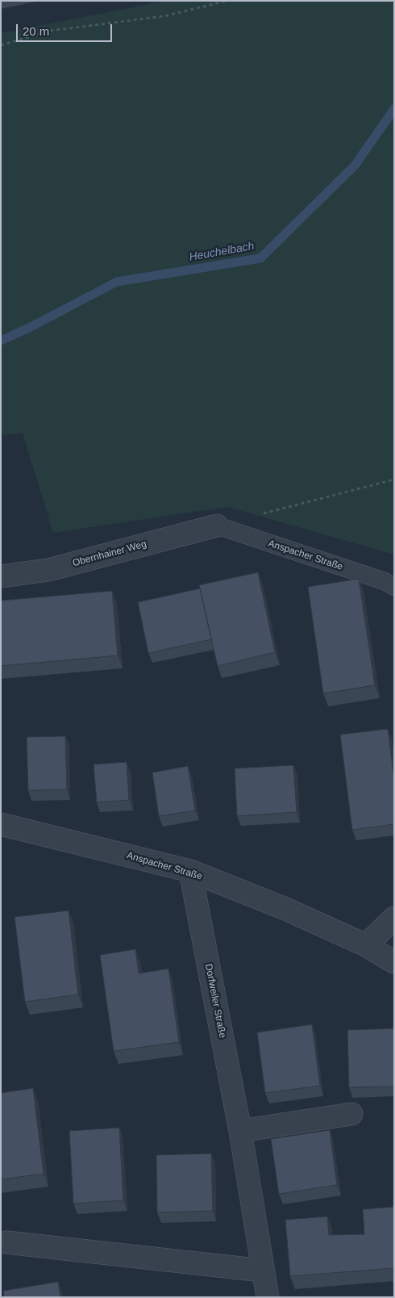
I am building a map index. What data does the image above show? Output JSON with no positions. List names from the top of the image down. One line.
{"streets":{"street":["Obernhainer Weg","Anspacher Straße","Dorfweiler Straße"]},"crossings":[["Obernhainer Weg","Anspacher Straße"],["Anspacher Straße","Dorfweiler Straße"]],"water":["Heuchelbach"],"scale_bar":"20 m"}
